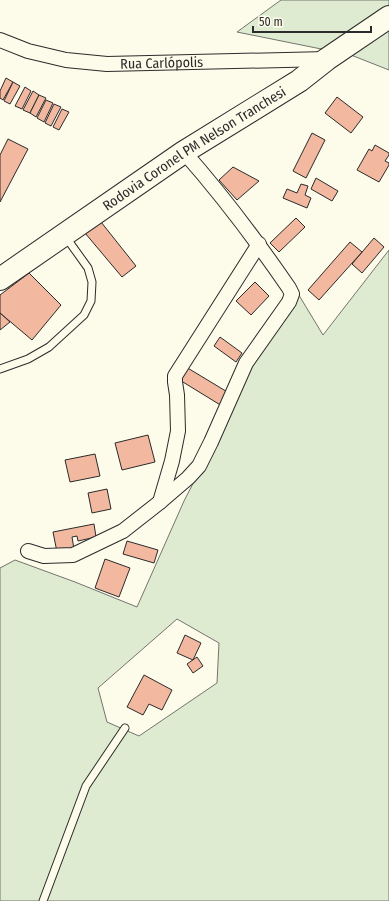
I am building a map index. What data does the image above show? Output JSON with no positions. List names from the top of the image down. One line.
{"streets":{"highway":["Rodovia Coronel PM Nelson Tranchesi"],"street":["Rua Carlópolis"]},"crossings":[["Rua Carlópolis","Rodovia Coronel PM Nelson Tranchesi"]],"scale_bar":"50 m"}
